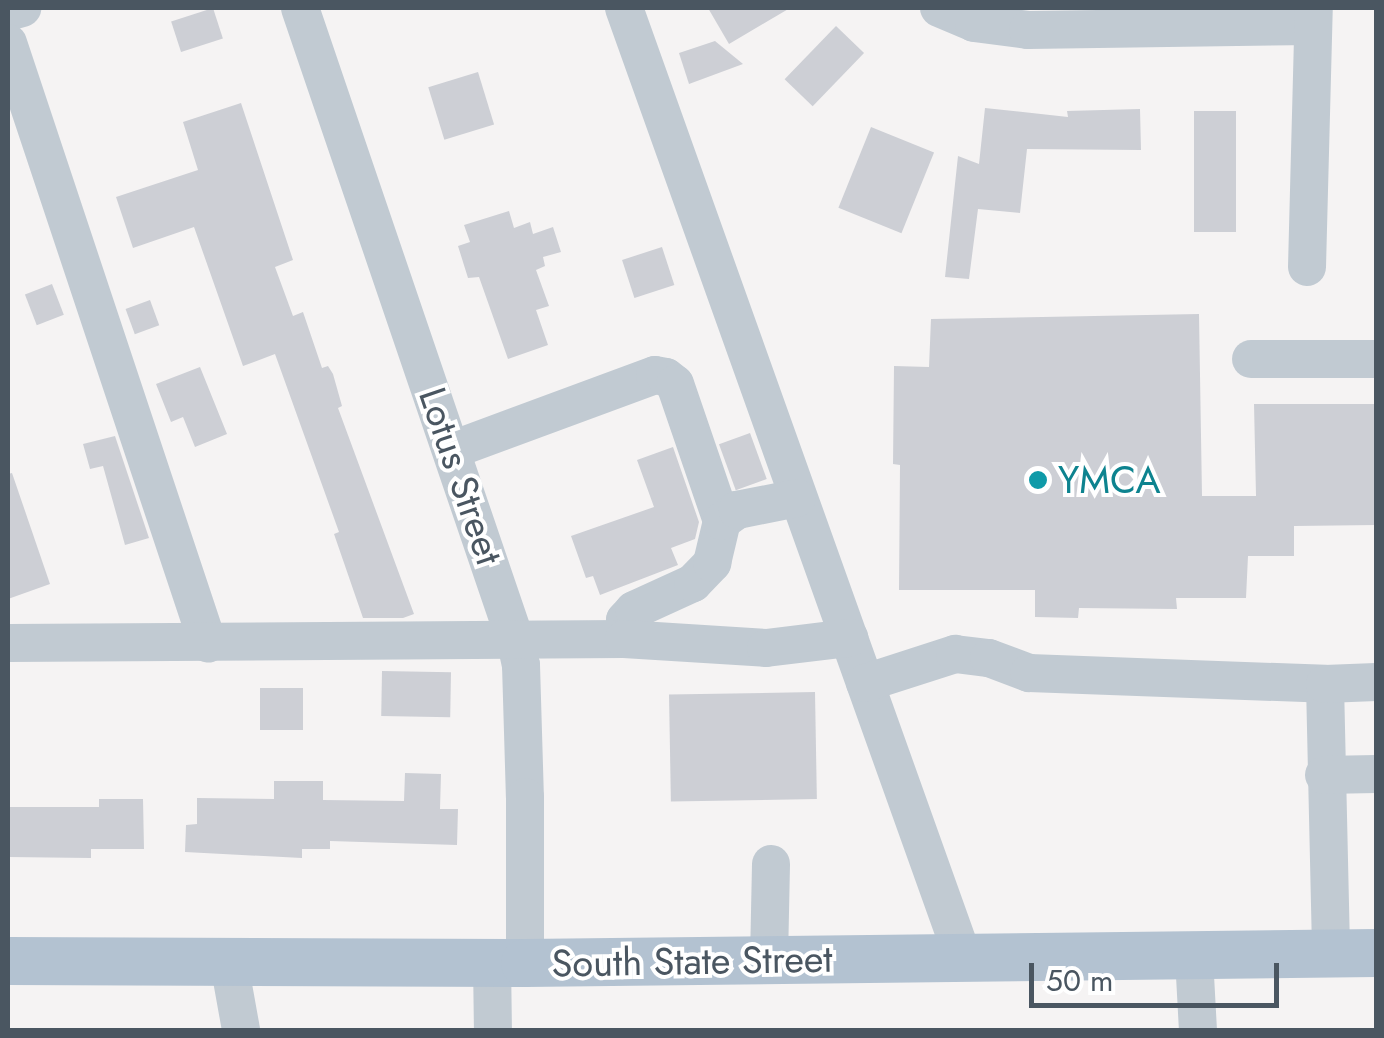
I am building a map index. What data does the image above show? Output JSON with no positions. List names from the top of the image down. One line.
{"streets":{"main road":["South State Street"],"street":["Lotus Street"]},"crossings":[["Lotus Street","South State Street"]],"places":["YMCA"],"scale_bar":"50 m"}
